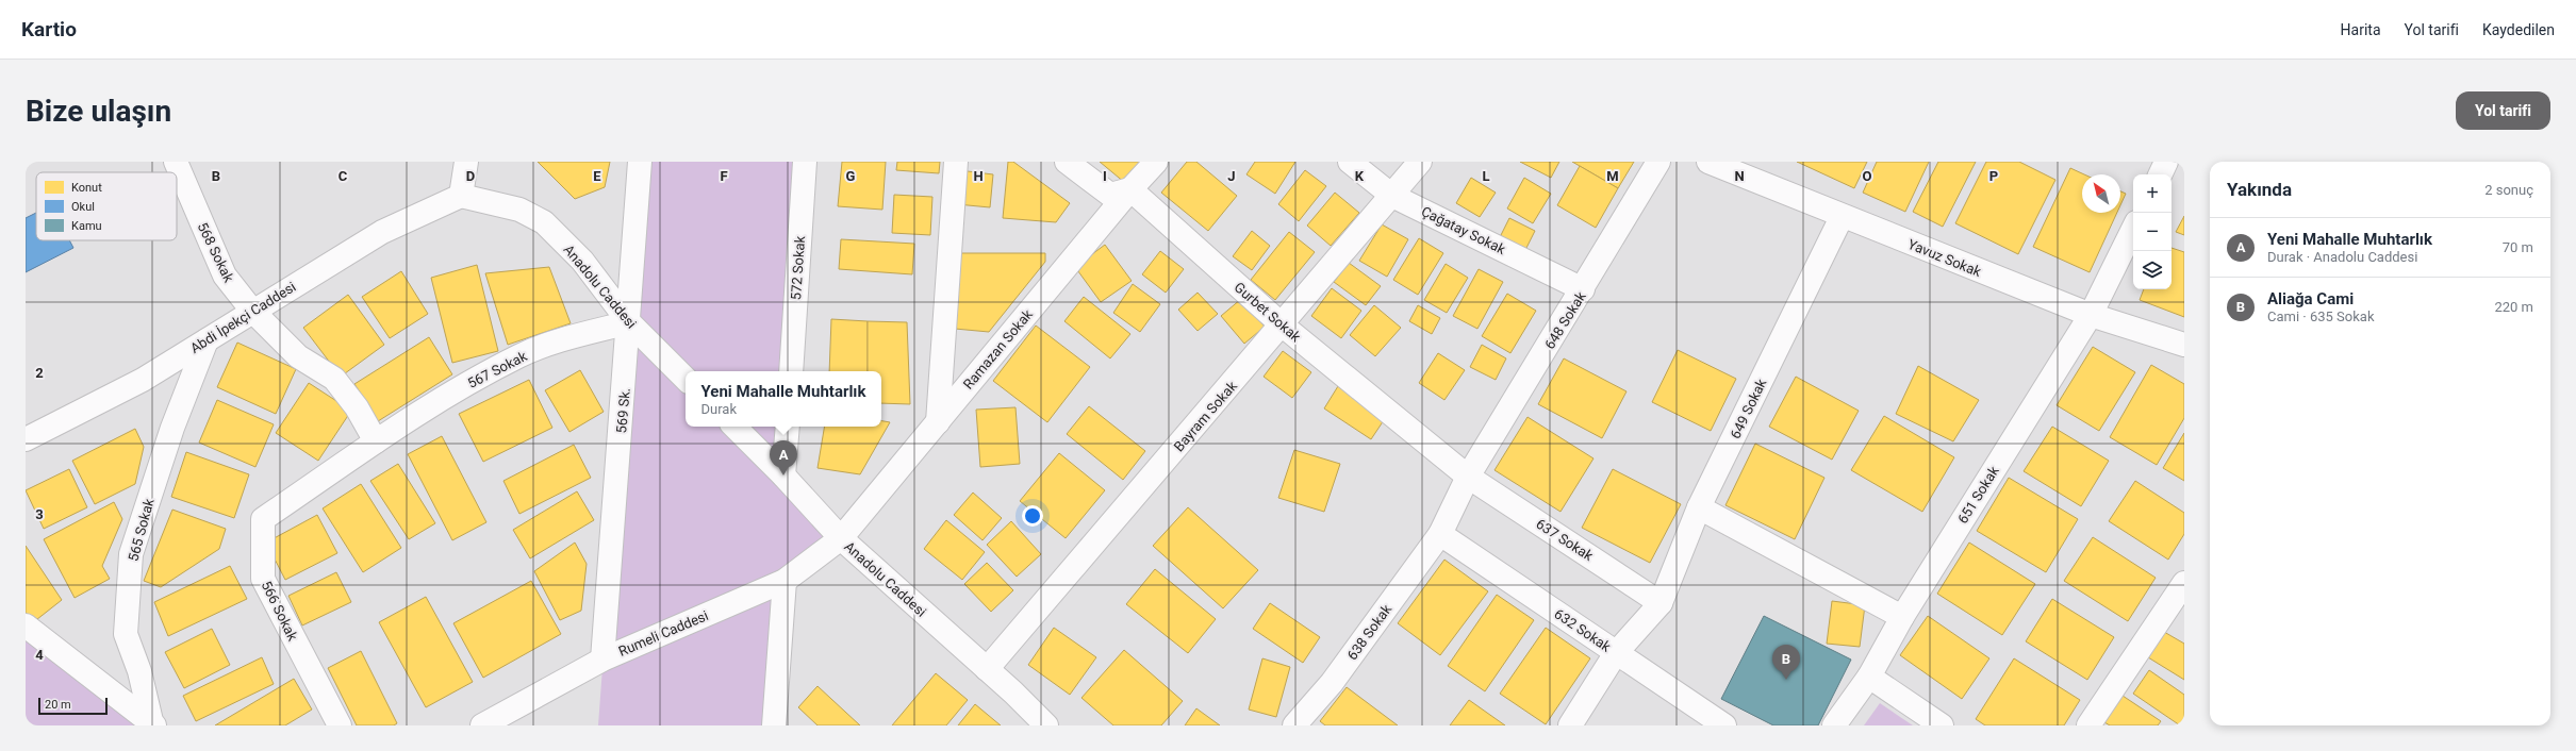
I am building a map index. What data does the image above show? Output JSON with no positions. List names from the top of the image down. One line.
{"streets":{"street":["Çağatay Sokak","568 Sokak","Yavuz Sokak","572 Sokak","Anadolu Caddesi","Gurbet Sokak","Abdi İpekçi Caddesi","648 Sokak","Ramazan Sokak","567 Sokak","649 Sokak","569 Sk.","Bayram Sokak","651 Sokak","565 Sokak","637 Sokak","566 Sokak","632 Sokak","638 Sokak","Rumeli Caddesi"]},"crossings":[["Çağatay Sokak","648 Sokak"],["Çağatay Sokak","Bayram Sokak"],["568 Sokak","Abdi İpekçi Caddesi"],["568 Sokak","567 Sokak"],["568 Sokak","566 Sokak"],["Yavuz Sokak","649 Sokak"],["Yavuz Sokak","651 Sokak"],["Anadolu Caddesi","Abdi İpekçi Caddesi"],["Anadolu Caddesi","Ramazan Sokak"],["Anadolu Caddesi","567 Sokak"],["Anadolu Caddesi","569 Sk."],["Anadolu Caddesi","Bayram Sokak"],["Anadolu Caddesi","Rumeli Caddesi"],["Gurbet Sokak","648 Sokak"],["Gurbet Sokak","Ramazan Sokak"],["Gurbet Sokak","Bayram Sokak"],["Gurbet Sokak","637 Sokak"],["Abdi İpekçi Caddesi","565 Sokak"],["648 Sokak","637 Sokak"],["648 Sokak","632 Sokak"],["648 Sokak","638 Sokak"],["Ramazan Sokak","Rumeli Caddesi"],["567 Sokak","569 Sk."],["567 Sokak","566 Sokak"],["649 Sokak","637 Sokak"],["649 Sokak","632 Sokak"],["569 Sk.","Rumeli Caddesi"],["632 Sokak","638 Sokak"]],"legend":["Konut","Okul","Kamu"],"scale_bar":"20 m","north":"top left","page":{"header":"Kartio","nav":["Harita","Yol tarifi","Kaydedilen"],"buttons":"Yol tarifi","title":"Bize ulaşın","heading":["Yakında","2 sonuç"],"map_buttons":["+","−"],"list":[{"mark":"A","name":"Yeni Mahalle Muhtarlık","note":"Durak · Anadolu Caddesi","value":"70 m"},{"mark":"B","name":"Aliağa Cami","note":"Cami · 635 Sokak","value":"220 m"}],"popup":["Yeni Mahalle Muhtarlık","Durak"],"pins":["A","B"],"scale":"20 m"},"grid":{"columns":["B","C","D","E","F","G","H","I","J","K","L","M","N","O","P"],"rows":["2","3","4"]}}
